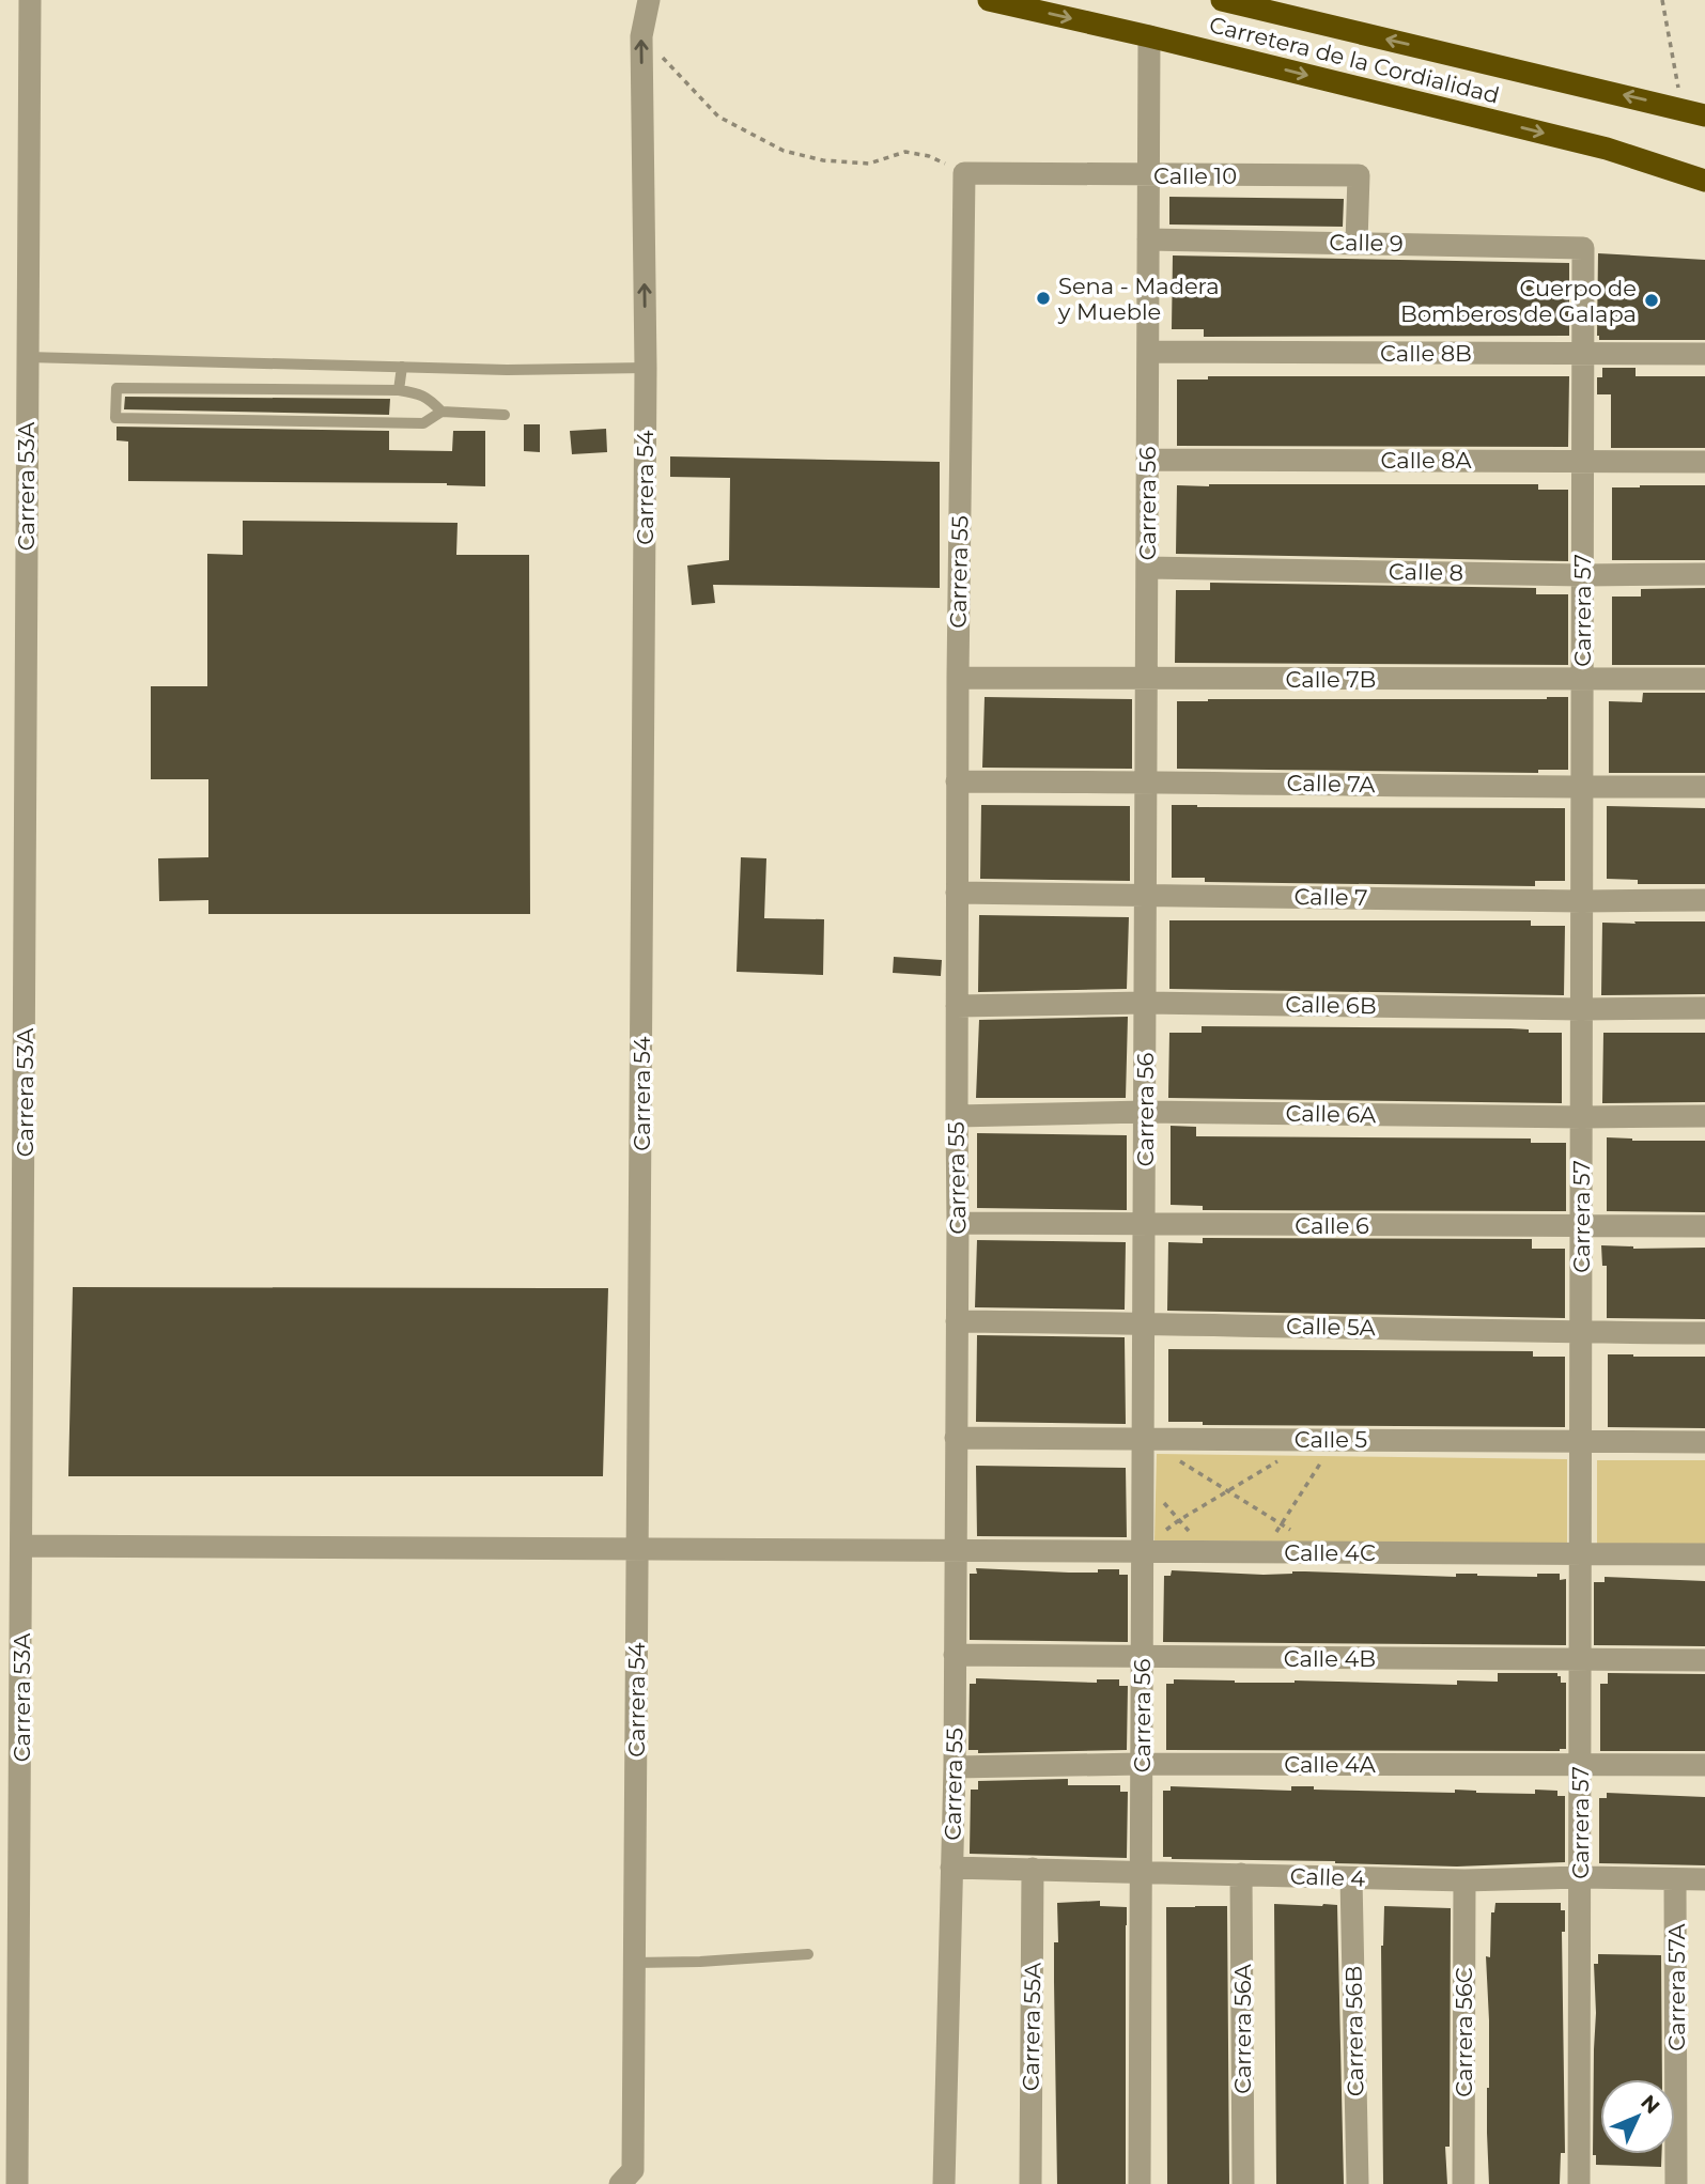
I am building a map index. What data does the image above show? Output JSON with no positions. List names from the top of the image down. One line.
{"streets":{"highway":["Carretera de la Cordialidad"],"street":["Calle 10","Calle 9","Calle 8B","Calle 8A","Carrera 53A","Carrera 54","Carrera 56","Carrera 55","Calle 8","Carrera 57","Calle 7B","Calle 7A","Calle 7","Calle 6B","Calle 6A","Calle 6","Calle 5A","Calle 5","Calle 4C","Calle 4B","Calle 4A","Calle 4","Carrera 57A","Carrera 55A","Carrera 56A","Carrera 56B","Carrera 56C"]},"crossings":[["Carretera de la Cordialidad","Carrera 56"],["Calle 10","Calle 9"],["Calle 10","Carrera 56"],["Calle 10","Carrera 55"],["Calle 9","Carrera 56"],["Calle 9","Carrera 57"],["Calle 8B","Carrera 56"],["Calle 8B","Carrera 57"],["Calle 8A","Carrera 56"],["Calle 8A","Carrera 57"],["Carrera 53A","Calle 4C"],["Carrera 54","Calle 4C"],["Carrera 56","Calle 8"],["Carrera 56","Calle 7B"],["Carrera 56","Calle 7A"],["Carrera 56","Calle 7"],["Carrera 56","Calle 6B"],["Carrera 56","Calle 6A"],["Carrera 56","Calle 6"],["Carrera 56","Calle 5A"],["Carrera 56","Calle 5"],["Carrera 56","Calle 4C"],["Carrera 56","Calle 4B"],["Carrera 56","Calle 4A"],["Carrera 56","Calle 4"],["Carrera 55","Calle 7B"],["Carrera 55","Calle 7A"],["Carrera 55","Calle 7"],["Carrera 55","Calle 6B"],["Carrera 55","Calle 6A"],["Carrera 55","Calle 6"],["Carrera 55","Calle 5A"],["Carrera 55","Calle 5"],["Carrera 55","Calle 4C"],["Carrera 55","Calle 4B"],["Carrera 55","Calle 4A"],["Carrera 55","Calle 4"],["Calle 8","Carrera 57"],["Carrera 57","Calle 7B"],["Carrera 57","Calle 7A"],["Carrera 57","Calle 7"],["Carrera 57","Calle 6B"],["Carrera 57","Calle 6A"],["Carrera 57","Calle 6"],["Carrera 57","Calle 5A"],["Carrera 57","Calle 5"],["Carrera 57","Calle 4C"],["Carrera 57","Calle 4B"],["Carrera 57","Calle 4A"],["Carrera 57","Calle 4"],["Calle 4","Carrera 57A"],["Calle 4","Carrera 55A"],["Calle 4","Carrera 56A"],["Calle 4","Carrera 56B"],["Calle 4","Carrera 56C"]],"places":["Sena - Madera y Mueble","Cuerpo de Bomberos de Galapa"],"north":"top right"}
